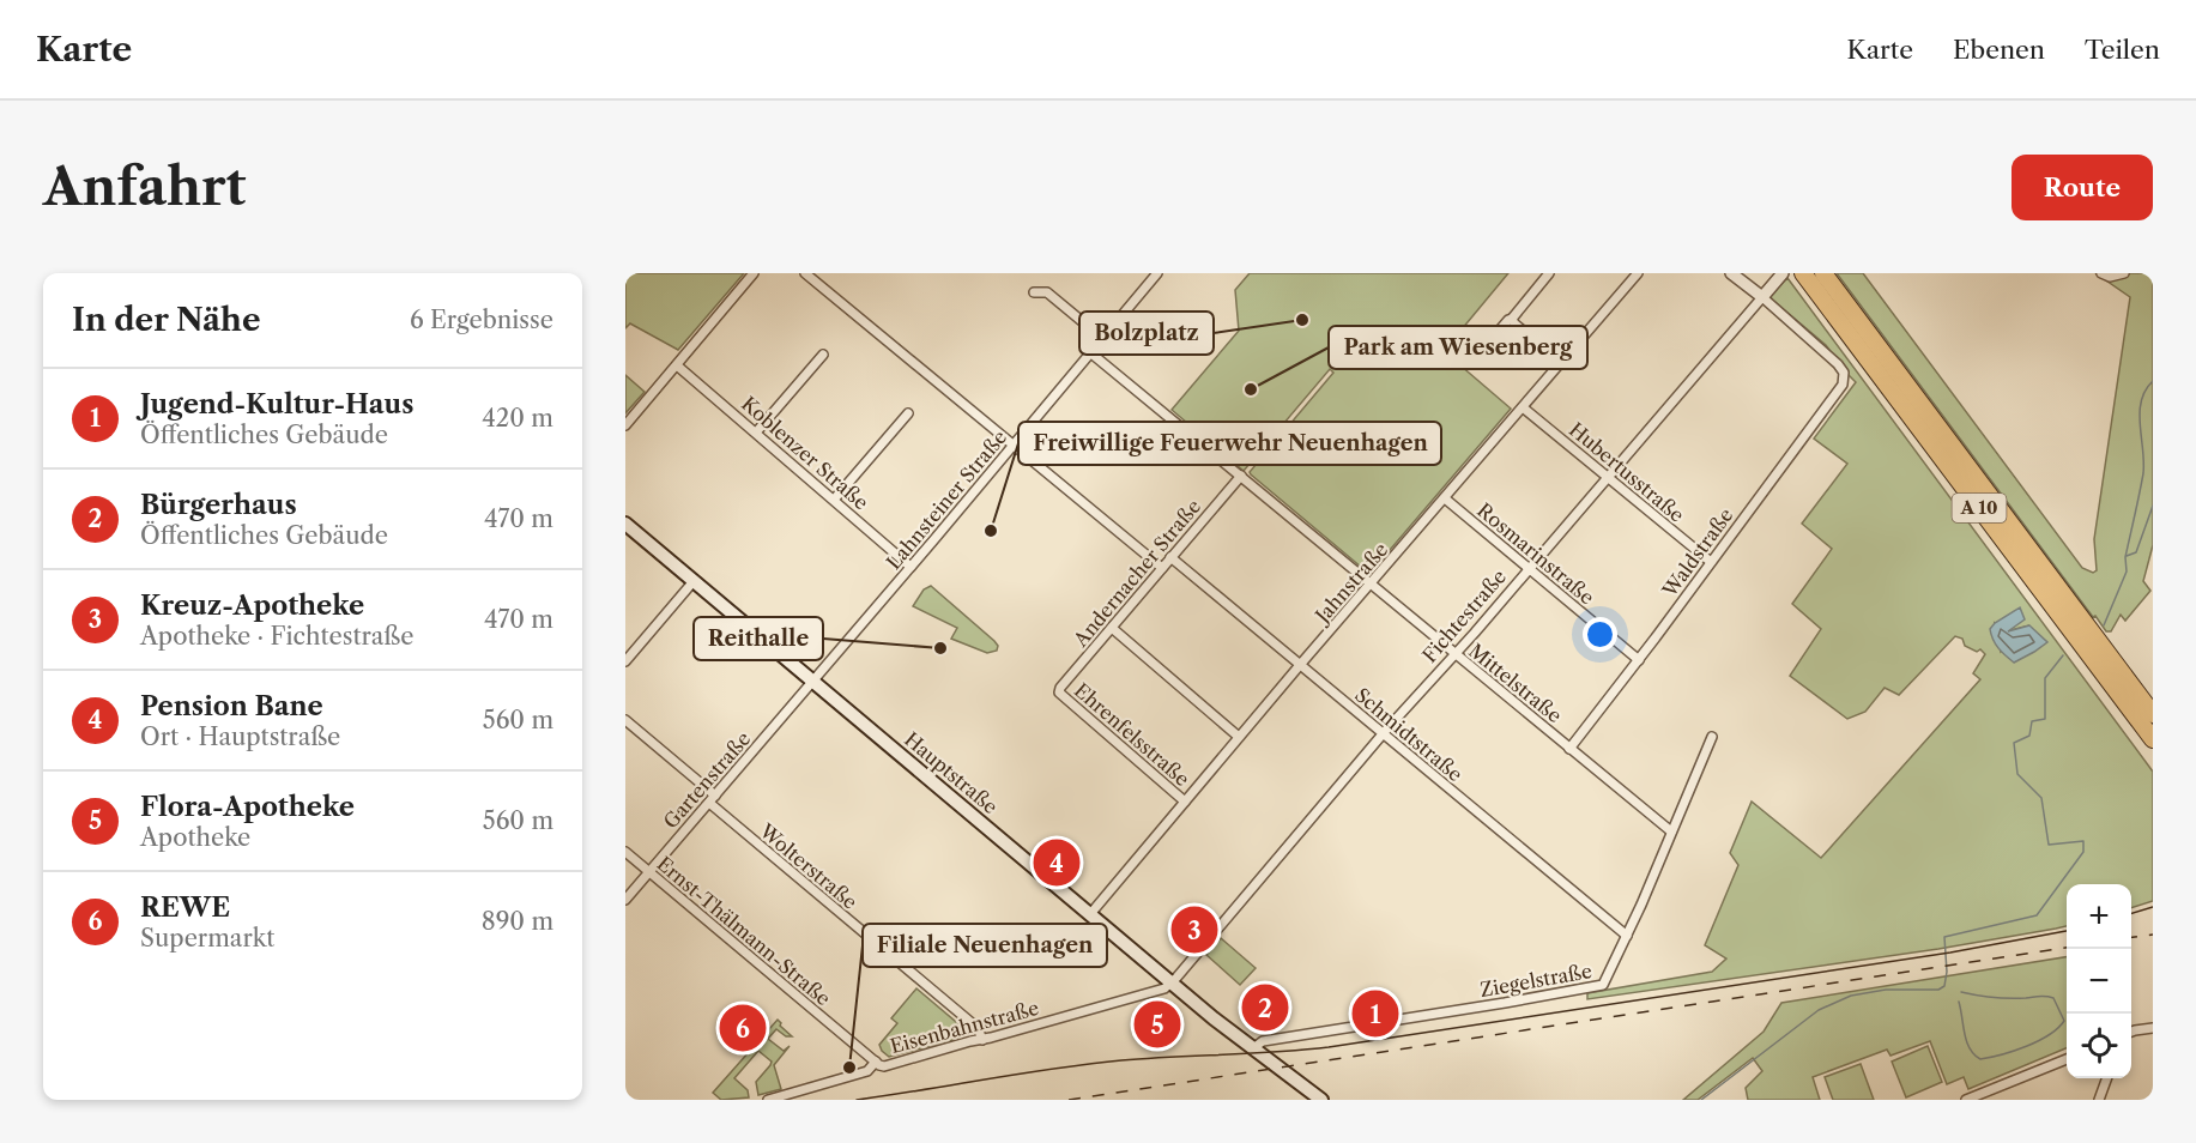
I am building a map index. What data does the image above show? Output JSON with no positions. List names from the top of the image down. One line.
{"streets":{"highway":["A 10"],"main road":["Hauptstraße"],"street":["Koblenzer Straße","Hubertusstraße","Lahnsteiner Straße","Waldstraße","Rosmarinstraße","Andernacher Straße","Jahnstraße","Fichtestraße","Mittelstraße","Ehrenfelsstraße","Schmidtstraße","Gartenstraße","Wolterstraße","Ernst-Thälmann-Straße","Ziegelstraße","Eisenbahnstraße"]},"crossings":[["Koblenzer Straße","Lahnsteiner Straße"],["Hubertusstraße","Waldstraße"],["Hubertusstraße","Jahnstraße"],["Hubertusstraße","Fichtestraße"],["Lahnsteiner Straße","Mittelstraße"],["Lahnsteiner Straße","Hauptstraße"],["Lahnsteiner Straße","Gartenstraße"],["Waldstraße","Rosmarinstraße"],["Waldstraße","Fichtestraße"],["Waldstraße","Mittelstraße"],["Rosmarinstraße","Jahnstraße"],["Rosmarinstraße","Fichtestraße"],["Andernacher Straße","Mittelstraße"],["Andernacher Straße","Ehrenfelsstraße"],["Andernacher Straße","Schmidtstraße"],["Jahnstraße","Mittelstraße"],["Jahnstraße","Ehrenfelsstraße"],["Jahnstraße","Schmidtstraße"],["Jahnstraße","Hauptstraße"],["Fichtestraße","Mittelstraße"],["Fichtestraße","Schmidtstraße"],["Fichtestraße","Hauptstraße"],["Fichtestraße","Eisenbahnstraße"],["Mittelstraße","Ziegelstraße"],["Schmidtstraße","Ziegelstraße"],["Hauptstraße","Gartenstraße"],["Hauptstraße","Ziegelstraße"],["Hauptstraße","Eisenbahnstraße"],["Gartenstraße","Wolterstraße"],["Gartenstraße","Ernst-Thälmann-Straße"],["Wolterstraße","Eisenbahnstraße"],["Ernst-Thälmann-Straße","Eisenbahnstraße"]],"places":["Bolzplatz","Park am Wiesenberg","Freiwillige Feuerwehr Neuenhagen","Reithalle","Filiale Neuenhagen"],"page":{"header":"Karte","nav":["Karte","Ebenen","Teilen"],"buttons":"Route","title":"Anfahrt","heading":["In der Nähe","6 Ergebnisse"],"list":[{"mark":"1","name":"Jugend-Kultur-Haus","note":"Öffentliches Gebäude","value":"420 m"},{"mark":"2","name":"Bürgerhaus","note":"Öffentliches Gebäude","value":"470 m"},{"mark":"3","name":"Kreuz-Apotheke","note":"Apotheke · Fichtestraße","value":"470 m"},{"mark":"4","name":"Pension Bane","note":"Ort · Hauptstraße","value":"560 m"},{"mark":"5","name":"Flora-Apotheke","note":"Apotheke","value":"560 m"},{"mark":"6","name":"REWE","note":"Supermarkt","value":"890 m"}],"pins":["4","3","2","1","5","6"],"map_buttons":["+","−"]}}
